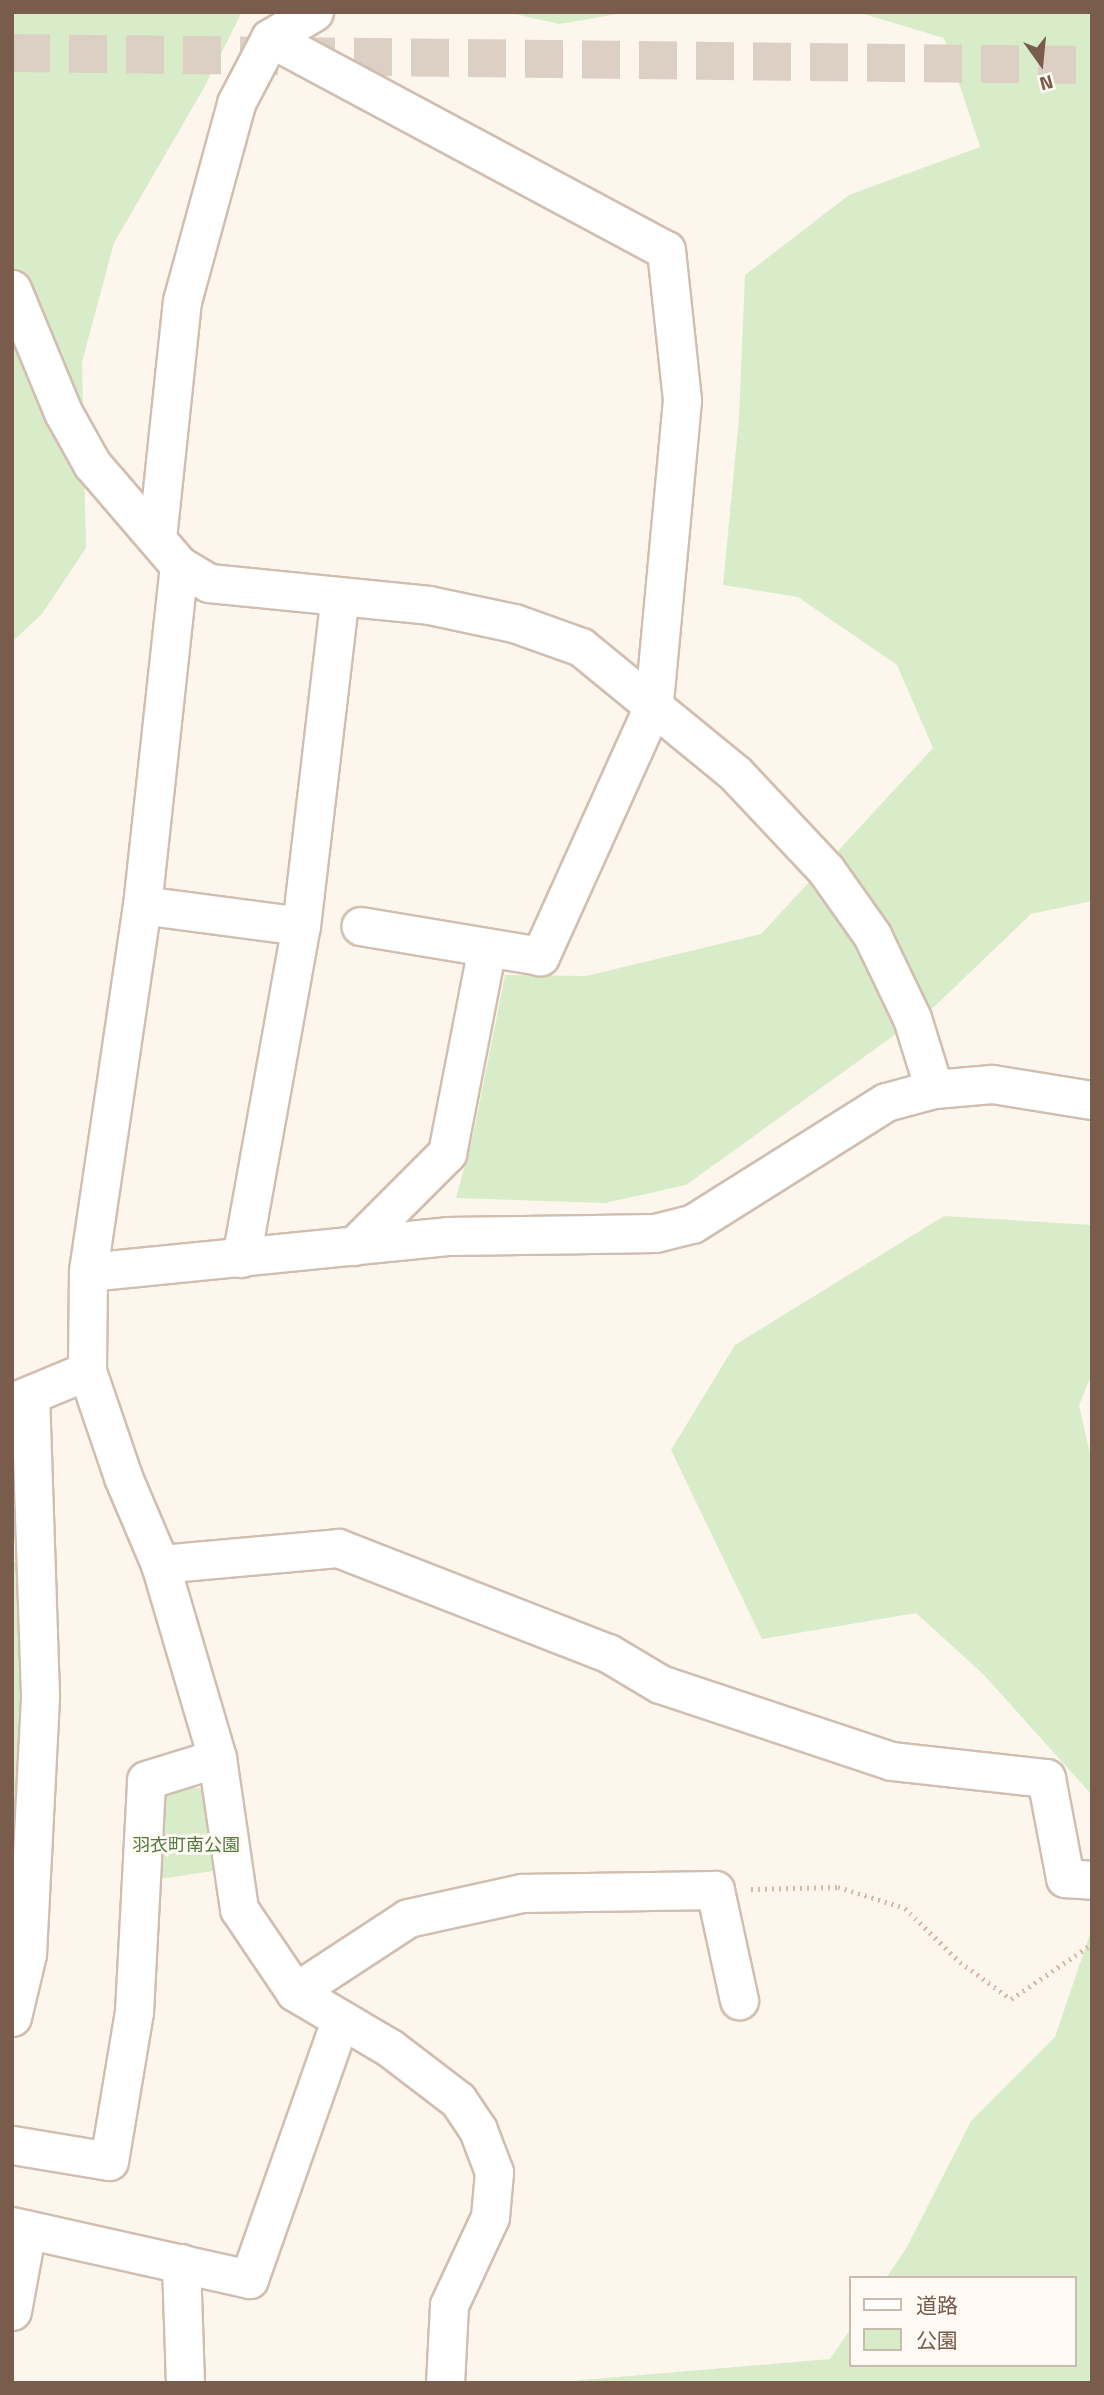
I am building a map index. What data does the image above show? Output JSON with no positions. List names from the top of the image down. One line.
{"parks":["羽衣町南公園"],"legend":["道路","公園"],"north":"bottom"}
